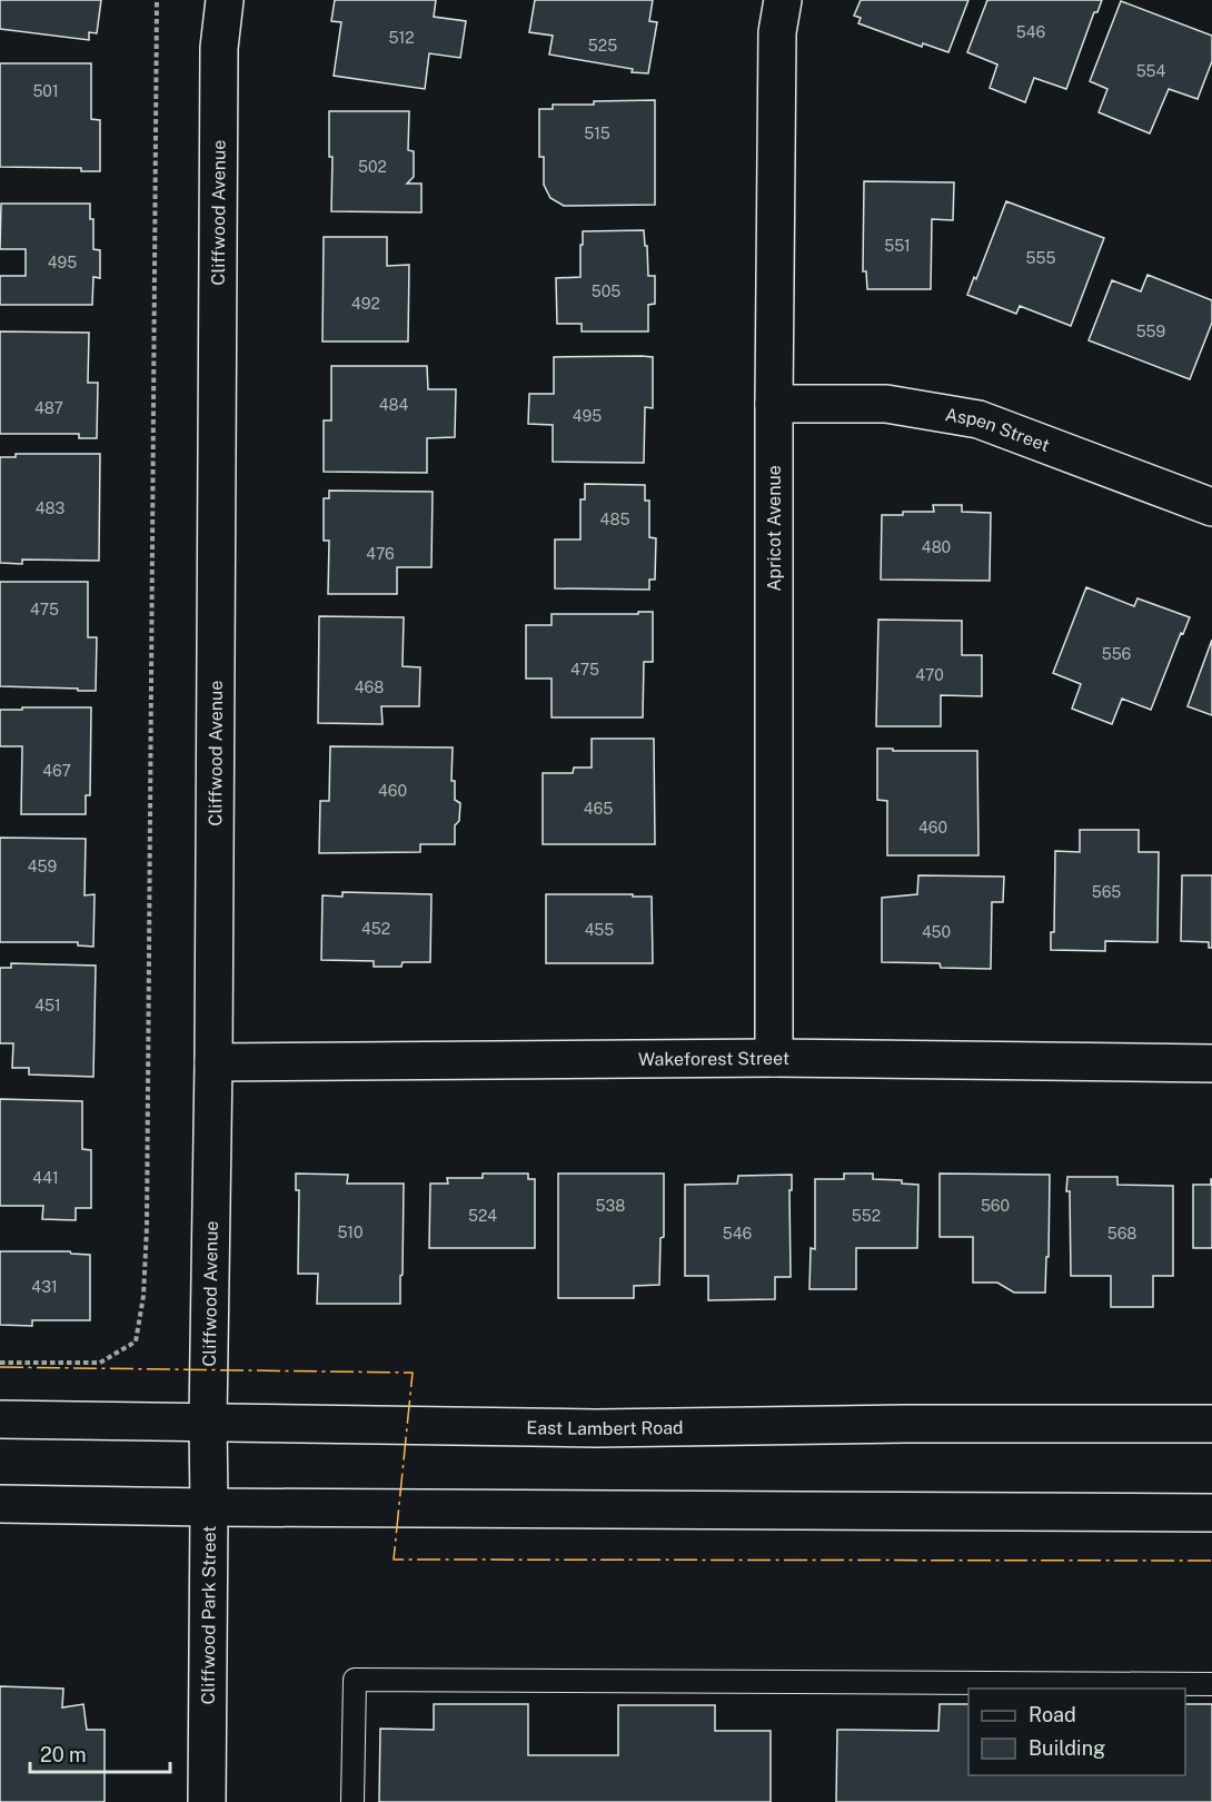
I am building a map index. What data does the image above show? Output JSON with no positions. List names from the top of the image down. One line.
{"streets":{"street":["Cliffwood Avenue","Aspen Street","Apricot Avenue","Wakeforest Street","East Lambert Road","Cliffwood Park Street"]},"crossings":[["Cliffwood Avenue","Wakeforest Street"],["Cliffwood Avenue","East Lambert Road"],["Cliffwood Avenue","Cliffwood Park Street"],["Aspen Street","Apricot Avenue"],["Apricot Avenue","Wakeforest Street"]],"house_numbers":["546","512","525","554","501","515","502","551","555","495","505","492","559","484","487","495","483","485","480","476","475","556","475","470","468","467","460","465","460","459","565","452","455","450","451","441","538","560","524","552","510","546","568","431"],"legend":["Road","Building"],"scale_bar":"20 m"}
